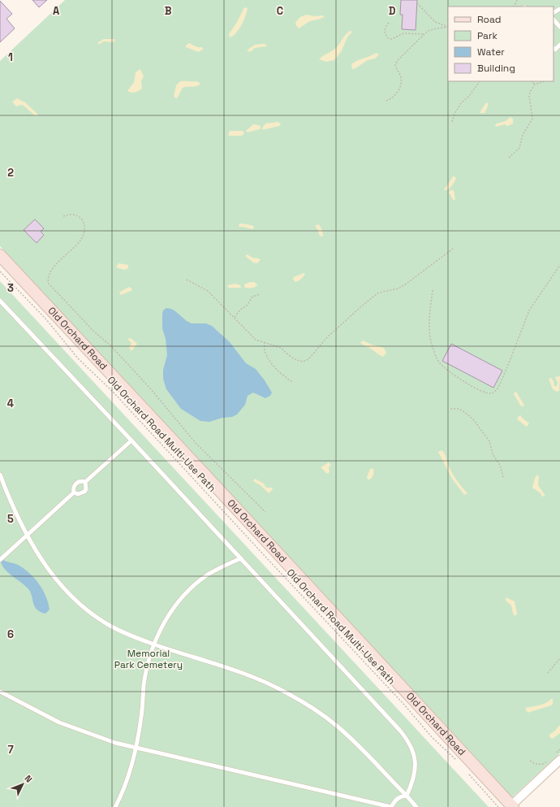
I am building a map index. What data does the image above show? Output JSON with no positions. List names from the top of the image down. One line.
{"streets":{"main road":["Old Orchard Road"],"path":["Old Orchard Road Multi-Use Path"]},"parks":["Memorial Park Cemetery"],"legend":["Road","Park","Water","Building"],"north":"top right","grid":{"columns":["A","B","C","D"],"rows":["1","2","3","4","5","6","7"]}}
